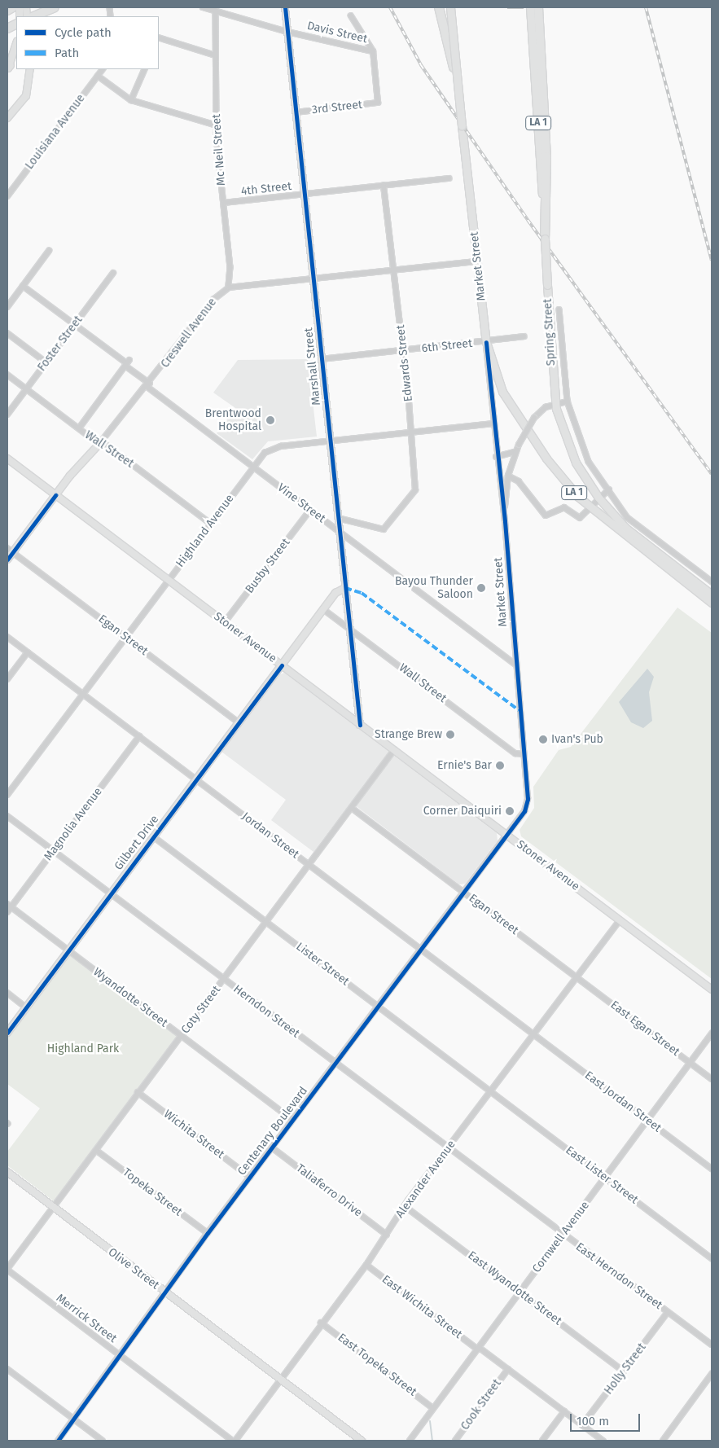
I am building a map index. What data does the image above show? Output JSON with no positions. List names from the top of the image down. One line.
{"streets":{"main road":["LA 1","Market Street","Spring Street"],"street":["Davis Street","3rd Street","Louisiana Avenue","Mc Neil Street","4th Street","Creswell Avenue","Foster Street","6th Street","Edwards Street","Marshall Street","Wall Street","Vine Street","Highland Avenue","Busby Street","Egan Street","Stoner Avenue","Magnolia Avenue","Jordan Street","Gilbert Drive","Lister Street","Wyandotte Street","Coty Street","Herndon Street","East Egan Street","East Jordan Street","Centenary Boulevard","Wichita Street","East Lister Street","Alexander Avenue","Taliaferro Drive","Topeka Street","Cornwell Avenue","Olive Street","East Herndon Street","East Wyandotte Street","East Wichita Street","Merrick Street","East Topeka Street","Holly Street","Cook Street"]},"crossings":[["Davis Street","3rd Street"],["Davis Street","Mc Neil Street"],["Davis Street","Marshall Street"],["3rd Street","Marshall Street"],["LA 1","Market Street"],["LA 1","6th Street"],["Mc Neil Street","4th Street"],["Mc Neil Street","Creswell Avenue"],["4th Street","Edwards Street"],["4th Street","Marshall Street"],["Market Street","6th Street"],["Market Street","Wall Street"],["Market Street","Vine Street"],["Market Street","Highland Avenue"],["Market Street","Stoner Avenue"],["Market Street","Centenary Boulevard"],["Creswell Avenue","Wall Street"],["Creswell Avenue","Vine Street"],["Creswell Avenue","Egan Street"],["Creswell Avenue","Stoner Avenue"],["Foster Street","Wall Street"],["Foster Street","Vine Street"],["6th Street","Edwards Street"],["6th Street","Marshall Street"],["Edwards Street","Marshall Street"],["Edwards Street","Highland Avenue"],["Marshall Street","Wall Street"],["Marshall Street","Vine Street"],["Marshall Street","Highland Avenue"],["Marshall Street","Stoner Avenue"],["Marshall Street","Gilbert Drive"],["Wall Street","Highland Avenue"],["Wall Street","Gilbert Drive"],["Vine Street","Highland Avenue"],["Vine Street","Busby Street"],["Highland Avenue","Egan Street"],["Highland Avenue","Stoner Avenue"],["Highland Avenue","Jordan Street"],["Busby Street","Stoner Avenue"],["Egan Street","Gilbert Drive"],["Egan Street","Coty Street"],["Egan Street","East Egan Street"],["Egan Street","Centenary Boulevard"],["Egan Street","Alexander Avenue"],["Stoner Avenue","Gilbert Drive"],["Stoner Avenue","Coty Street"],["Stoner Avenue","Centenary Boulevard"],["Stoner Avenue","Alexander Avenue"],["Magnolia Avenue","Jordan Street"],["Magnolia Avenue","Wyandotte Street"],["Magnolia Avenue","Herndon Street"],["Jordan Street","Gilbert Drive"],["Jordan Street","Coty Street"],["Jordan Street","East Jordan Street"],["Jordan Street","Centenary Boulevard"],["Jordan Street","Alexander Avenue"],["Gilbert Drive","Lister Street"],["Gilbert Drive","Wyandotte Street"],["Gilbert Drive","Herndon Street"],["Lister Street","Coty Street"],["Lister Street","Centenary Boulevard"],["Lister Street","East Lister Street"],["Lister Street","Alexander Avenue"],["Wyandotte Street","Coty Street"],["Wyandotte Street","Centenary Boulevard"],["Coty Street","Herndon Street"],["Coty Street","Wichita Street"],["Coty Street","Topeka Street"],["Coty Street","Olive Street"],["Coty Street","Merrick Street"],["Herndon Street","Centenary Boulevard"],["Herndon Street","Alexander Avenue"],["Herndon Street","East Herndon Street"],["East Egan Street","Alexander Avenue"],["East Egan Street","Cornwell Avenue"],["East Jordan Street","Alexander Avenue"],["East Jordan Street","Cornwell Avenue"],["Centenary Boulevard","Wichita Street"],["Centenary Boulevard","Taliaferro Drive"],["Centenary Boulevard","Topeka Street"],["Centenary Boulevard","Olive Street"],["Centenary Boulevard","Merrick Street"],["East Lister Street","Alexander Avenue"],["East Lister Street","Cornwell Avenue"],["Alexander Avenue","Taliaferro Drive"],["Alexander Avenue","Olive Street"],["Alexander Avenue","East Herndon Street"],["Alexander Avenue","East Wyandotte Street"],["Alexander Avenue","East Wichita Street"],["Alexander Avenue","Merrick Street"],["Alexander Avenue","East Topeka Street"],["Cornwell Avenue","East Herndon Street"],["Cornwell Avenue","East Wyandotte Street"],["Cornwell Avenue","East Wichita Street"],["Cornwell Avenue","East Topeka Street"],["East Herndon Street","Holly Street"],["East Wyandotte Street","Holly Street"],["East Wichita Street","Holly Street"],["East Wichita Street","Cook Street"]],"parks":["Highland Park"],"places":["Brentwood Hospital","Bayou Thunder Saloon","Strange Brew","Ivan's Pub","Ernie's Bar","Corner Daiquiri"],"legend":["Cycle path","Path"],"scale_bar":"100 m"}
